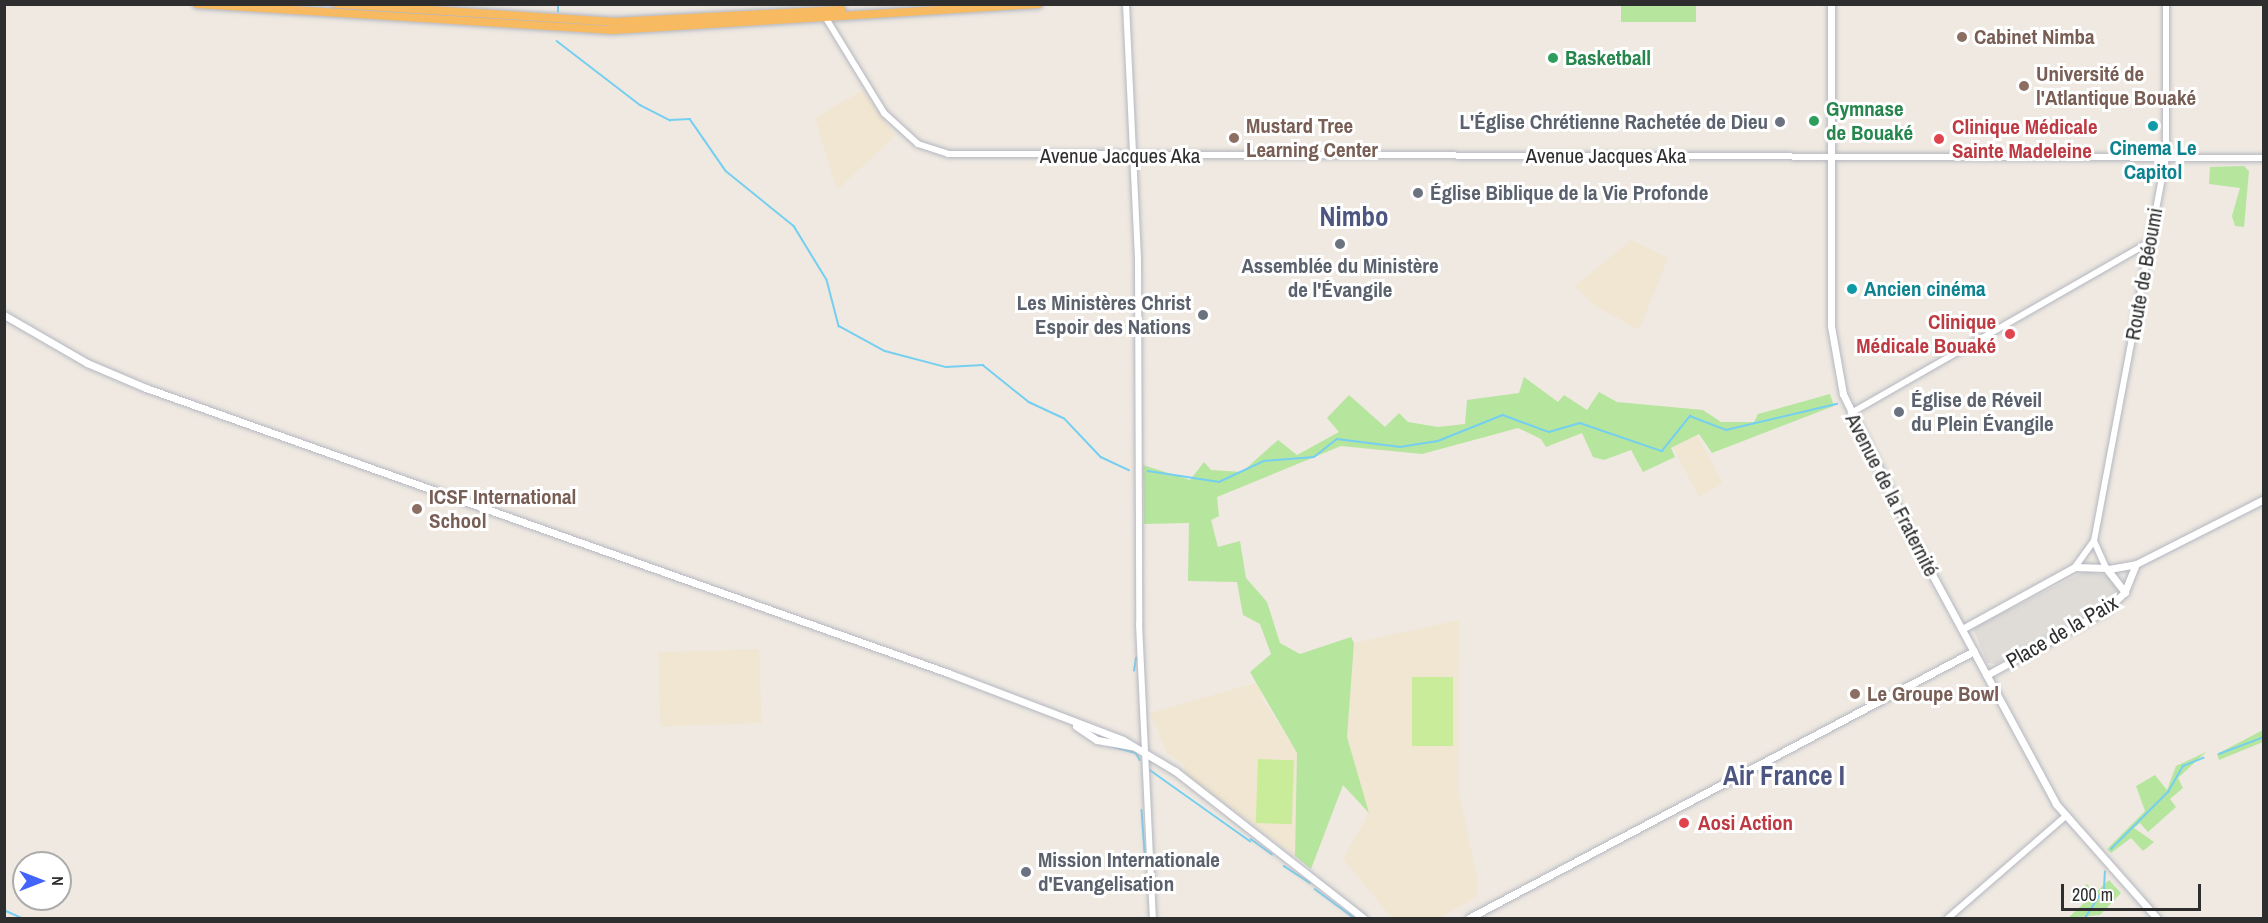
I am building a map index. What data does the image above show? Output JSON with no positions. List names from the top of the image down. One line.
{"streets":{"main road":["Avenue de la Fraternité","Place de la Paix"],"street":["Avenue Jacques Aka","Route de Béoumi"]},"crossings":[["Avenue Jacques Aka","Route de Béoumi"],["Avenue Jacques Aka","Avenue de la Fraternité"],["Route de Béoumi","Place de la Paix"],["Avenue de la Fraternité","Place de la Paix"]],"districts":["Nimbo","Air France I"],"places":["Cabinet Nimba","Basketball","Université de l'Atlantique Bouaké","Gymnase de Bouaké","L'Église Chrétienne Rachetée de Dieu","Cinema Le Capitol","Mustard Tree Learning Center","Clinique Médicale Sainte Madeleine","Église Biblique de la Vie Profonde","Assemblée du Ministère de l'Évangile","Ancien cinéma","Les Ministères Christ Espoir des Nations","Clinique Médicale Bouaké","Église de Réveil du Plein Évangile","ICSF International School","Le Groupe Bowl","Aosi Action","Mission Internationale d'Evangelisation"],"scale_bar":"200 m","north":"right"}
